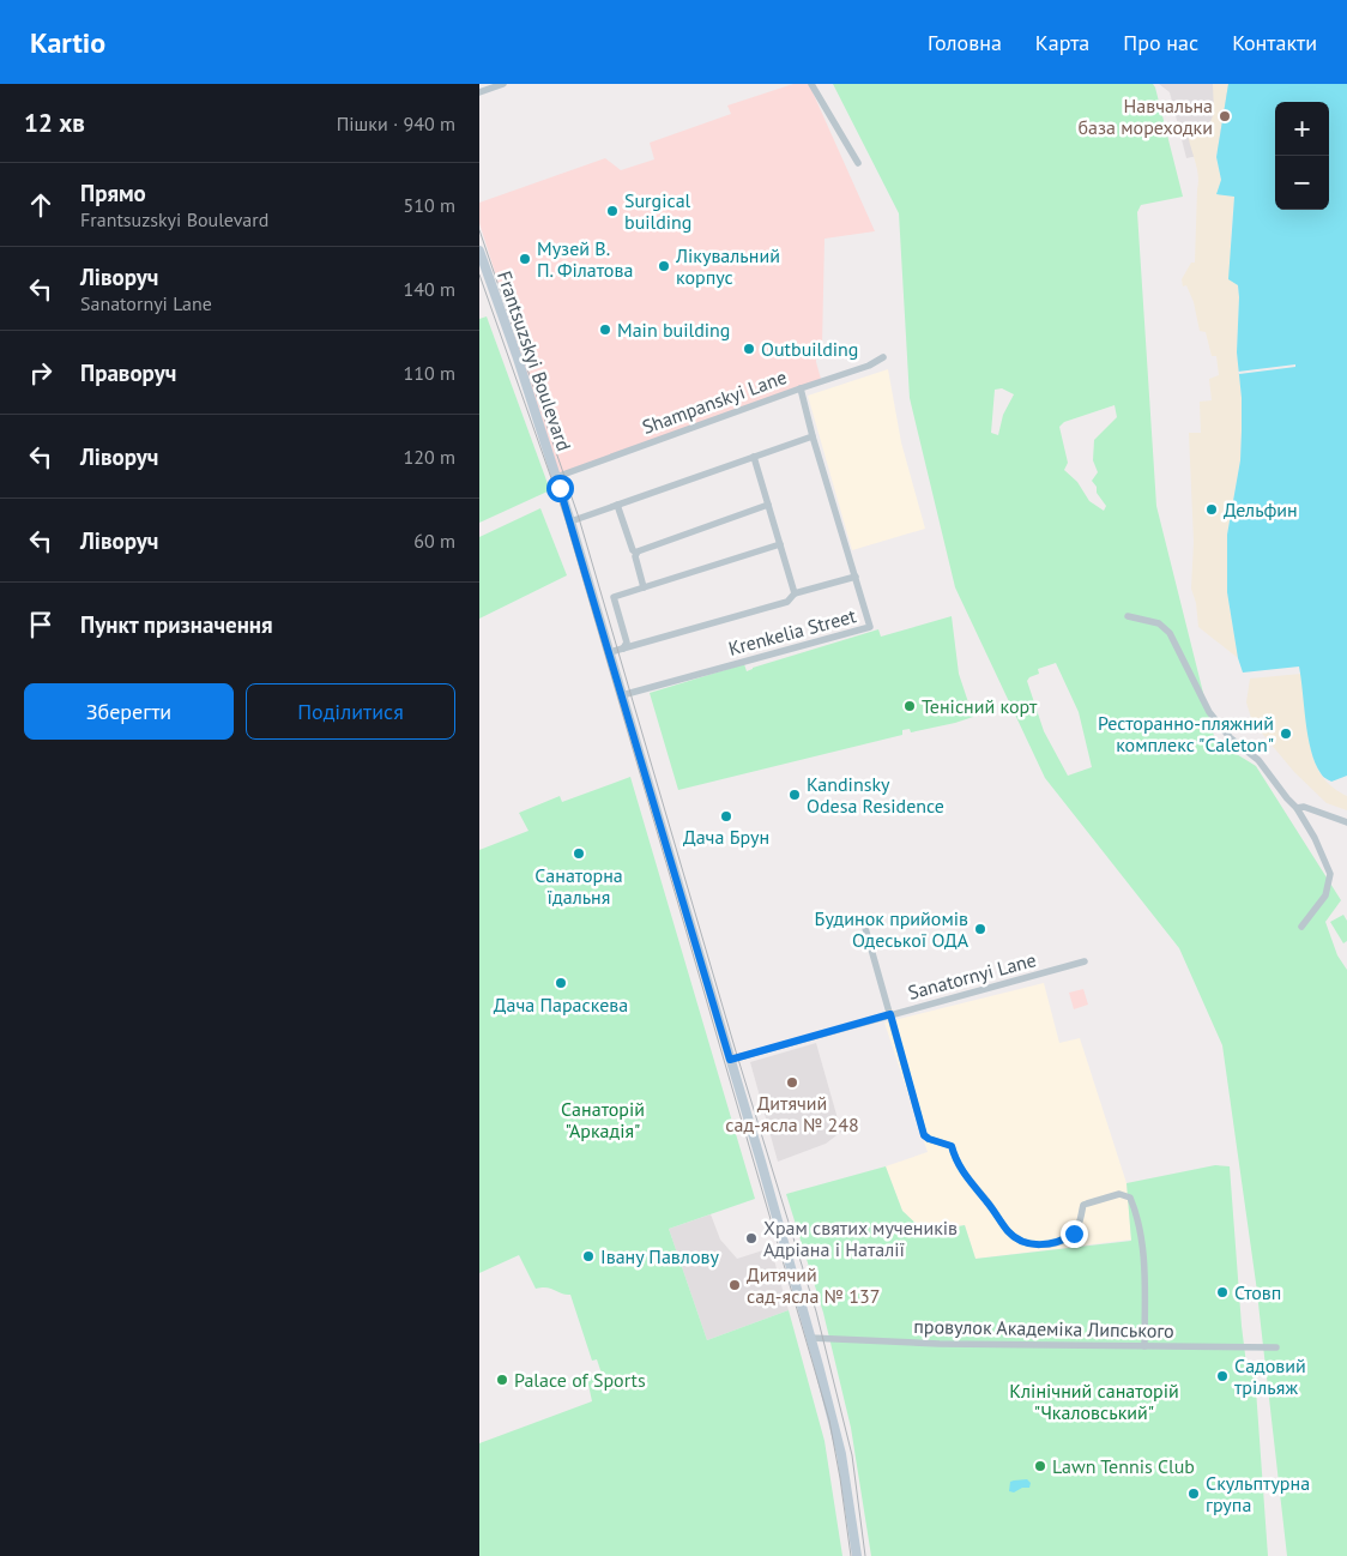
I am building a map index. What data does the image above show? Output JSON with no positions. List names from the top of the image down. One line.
{"streets":{"street":["Frantsuzskyi Boulevard","Shampanskyi Lane","Krenkelia Street","Sanatornyi Lane","провулок Академіка Липського"]},"crossings":[["Frantsuzskyi Boulevard","Shampanskyi Lane"],["Frantsuzskyi Boulevard","Krenkelia Street"],["Frantsuzskyi Boulevard","Sanatornyi Lane"],["Frantsuzskyi Boulevard","провулок Академіка Липського"],["Shampanskyi Lane","Krenkelia Street"]],"parks":["Санаторій \"Аркадія\"","Клінічний санаторій \"Чкаловський\""],"places":["Навчальна база мореходки","Surgical building","Музей В. П. Філатова","Лікувальний корпус","Main building","Outbuilding","Дельфин","Тенісний корт","Ресторанно-пляжний комплекс \"Caleton\"","Kandinsky Odesa Residence","Дача Брун","Санаторна їдальня","Будинок прийомів Одеської ОДА","Дача Параскева","Дитячий сад-ясла № 248","Храм святих мучеників Адріана і Наталії","Івану Павлову","Дитячий сад-ясла № 137","Стовп","Садовий трільяж","Palace of Sports","Lawn Tennis Club","Скульптурна група"],"page":{"header":"Kartio","nav":["Головна","Карта","Про нас","Контакти"],"heading":["12 хв","Пішки · 940 m"],"map_buttons":["+","−"],"list":[["Прямо","Frantsuzskyi Boulevard","510 m"],["Ліворуч","Sanatornyi Lane","140 m"],["Праворуч","110 m"],["Ліворуч","120 m"],["Ліворуч","60 m"],"Пункт призначення"],"buttons":["Зберегти","Поділитися"]}}
